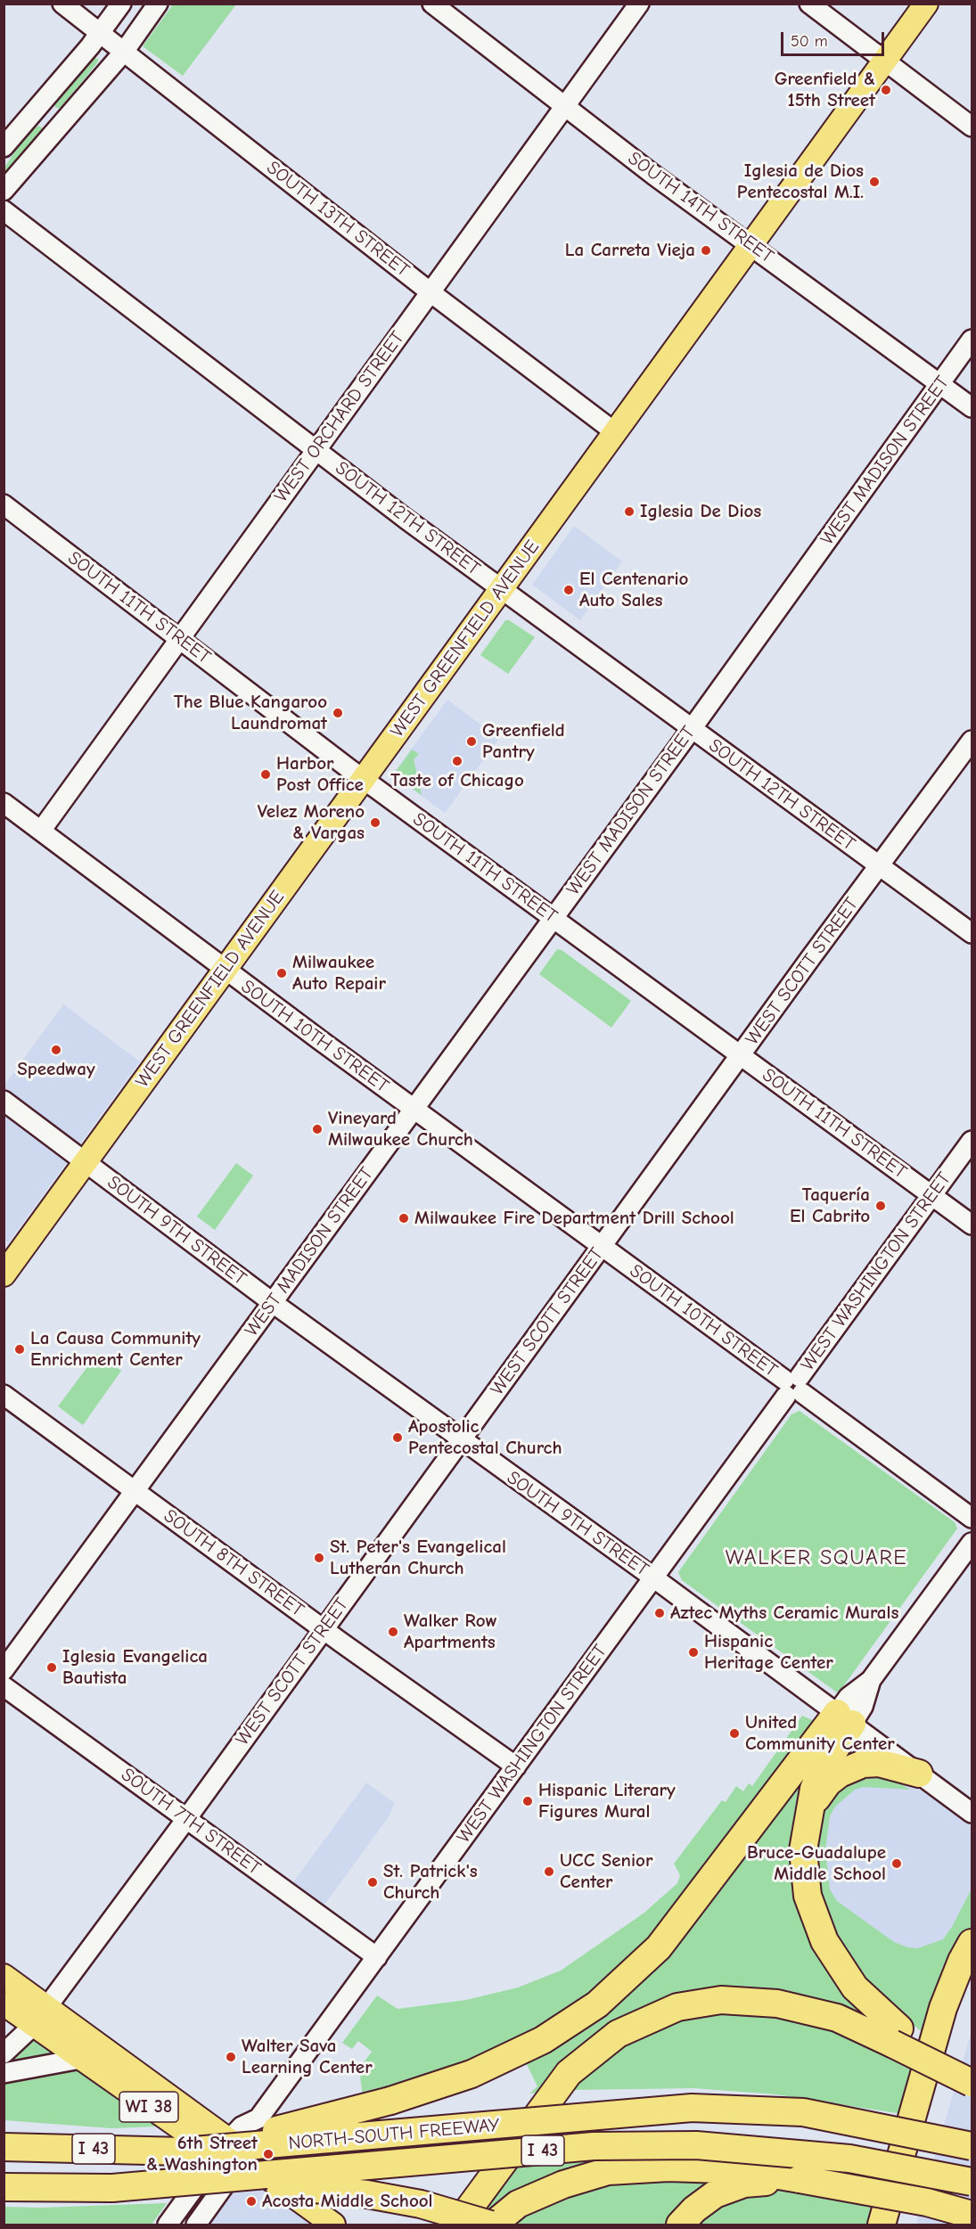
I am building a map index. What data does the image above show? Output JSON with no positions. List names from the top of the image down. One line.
{"streets":{"highway":["NORTH-SOUTH FREEWAY","I 43"],"main road":["WEST GREENFIELD AVENUE","WI 38"],"street":["SOUTH 14TH STREET","SOUTH 13TH STREET","WEST ORCHARD STREET","WEST MADISON STREET","SOUTH 12TH STREET","SOUTH 11TH STREET","WEST SCOTT STREET","SOUTH 10TH STREET","SOUTH 9TH STREET","WEST WASHINGTON STREET","SOUTH 8TH STREET","SOUTH 7TH STREET"]},"crossings":[["SOUTH 14TH STREET","WEST ORCHARD STREET"],["SOUTH 14TH STREET","WEST MADISON STREET"],["SOUTH 14TH STREET","WEST GREENFIELD AVENUE"],["SOUTH 13TH STREET","WEST ORCHARD STREET"],["SOUTH 13TH STREET","WEST GREENFIELD AVENUE"],["WEST ORCHARD STREET","SOUTH 12TH STREET"],["WEST ORCHARD STREET","SOUTH 11TH STREET"],["WEST ORCHARD STREET","SOUTH 10TH STREET"],["WEST MADISON STREET","SOUTH 12TH STREET"],["WEST MADISON STREET","SOUTH 11TH STREET"],["WEST MADISON STREET","SOUTH 10TH STREET"],["WEST MADISON STREET","SOUTH 9TH STREET"],["WEST MADISON STREET","SOUTH 8TH STREET"],["SOUTH 12TH STREET","WEST GREENFIELD AVENUE"],["SOUTH 12TH STREET","WEST SCOTT STREET"],["SOUTH 11TH STREET","WEST GREENFIELD AVENUE"],["SOUTH 11TH STREET","WEST SCOTT STREET"],["SOUTH 11TH STREET","WEST WASHINGTON STREET"],["WEST GREENFIELD AVENUE","SOUTH 10TH STREET"],["WEST GREENFIELD AVENUE","SOUTH 9TH STREET"],["WEST SCOTT STREET","SOUTH 10TH STREET"],["WEST SCOTT STREET","SOUTH 9TH STREET"],["WEST SCOTT STREET","SOUTH 8TH STREET"],["WEST SCOTT STREET","SOUTH 7TH STREET"],["WEST SCOTT STREET","WI 38"],["SOUTH 10TH STREET","WEST WASHINGTON STREET"],["SOUTH 9TH STREET","WEST WASHINGTON STREET"],["WEST WASHINGTON STREET","SOUTH 8TH STREET"],["WEST WASHINGTON STREET","SOUTH 7TH STREET"],["WEST WASHINGTON STREET","WI 38"]],"districts":["WALKER SQUARE"],"places":["Greenfield & 15th Street","Iglesia de Dios Pentecostal M.I.","La Carreta Vieja","Iglesia De Dios","El Centenario Auto Sales","The Blue Kangaroo Laundromat","Greenfield Pantry","Taste of Chicago","Harbor Post Office","Velez Moreno & Vargas","Milwaukee Auto Repair","Speedway","Vineyard Milwaukee Church","Taquería El Cabrito","Milwaukee Fire Department Drill School","La Causa Community Enrichment Center","Apostolic Pentecostal Church","St. Peter's Evangelical Lutheran Church","Aztec Myths Ceramic Murals","Walker Row Apartments","Hispanic Heritage Center","Iglesia Evangelica Bautista","United Community Center","Hispanic Literary Figures Mural","Bruce-Guadalupe Middle School","UCC Senior Center","St. Patrick's Church","Walter Sava Learning Center","6th Street & Washington","Acosta Middle School"],"scale_bar":"50 m"}
